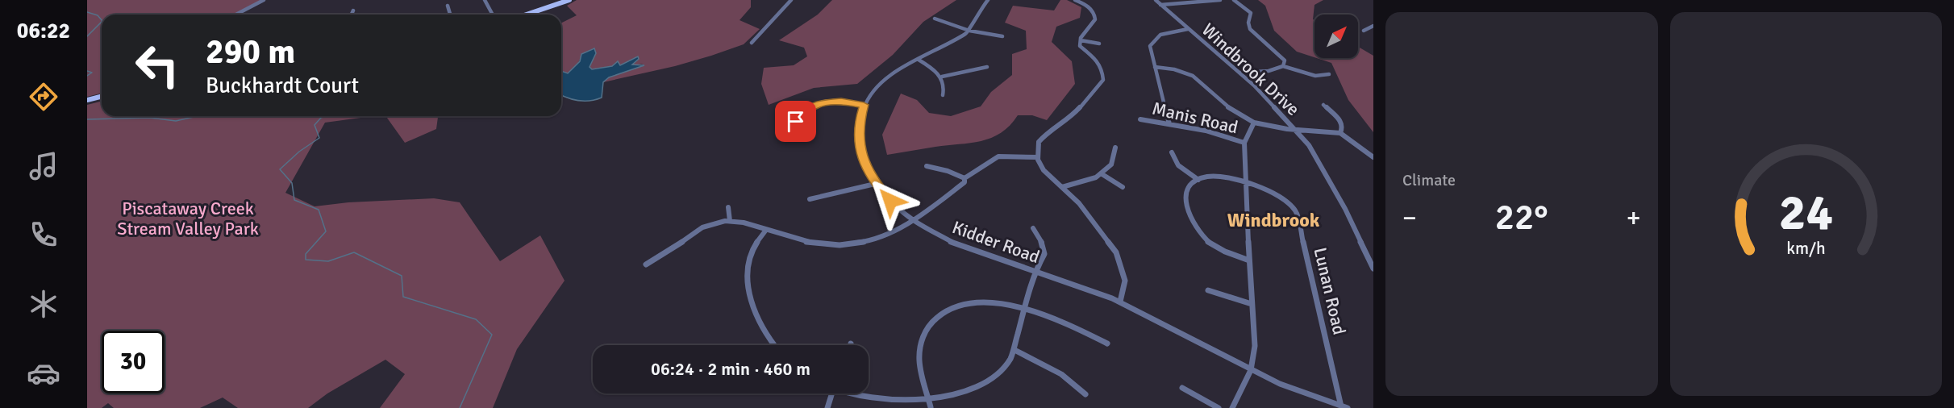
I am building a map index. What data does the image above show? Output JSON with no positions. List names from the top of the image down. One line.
{"streets":{"street":["Windbrook Drive","Manis Road","Kidder Road","Lunan Road"]},"crossings":[["Kidder Road","Lunan Road"]],"districts":["Windbrook"],"parks":["Piscataway Creek Stream Valley Park"],"north":"top right","page":{"tabs":"06:22","tile":"Climate","turn":["290 m","Buckhardt Court"],"heat":["−","22°","+"],"limit":"30","trip":"06:24 · 2 min · 460 m","gauge":["24","km/h"]}}
